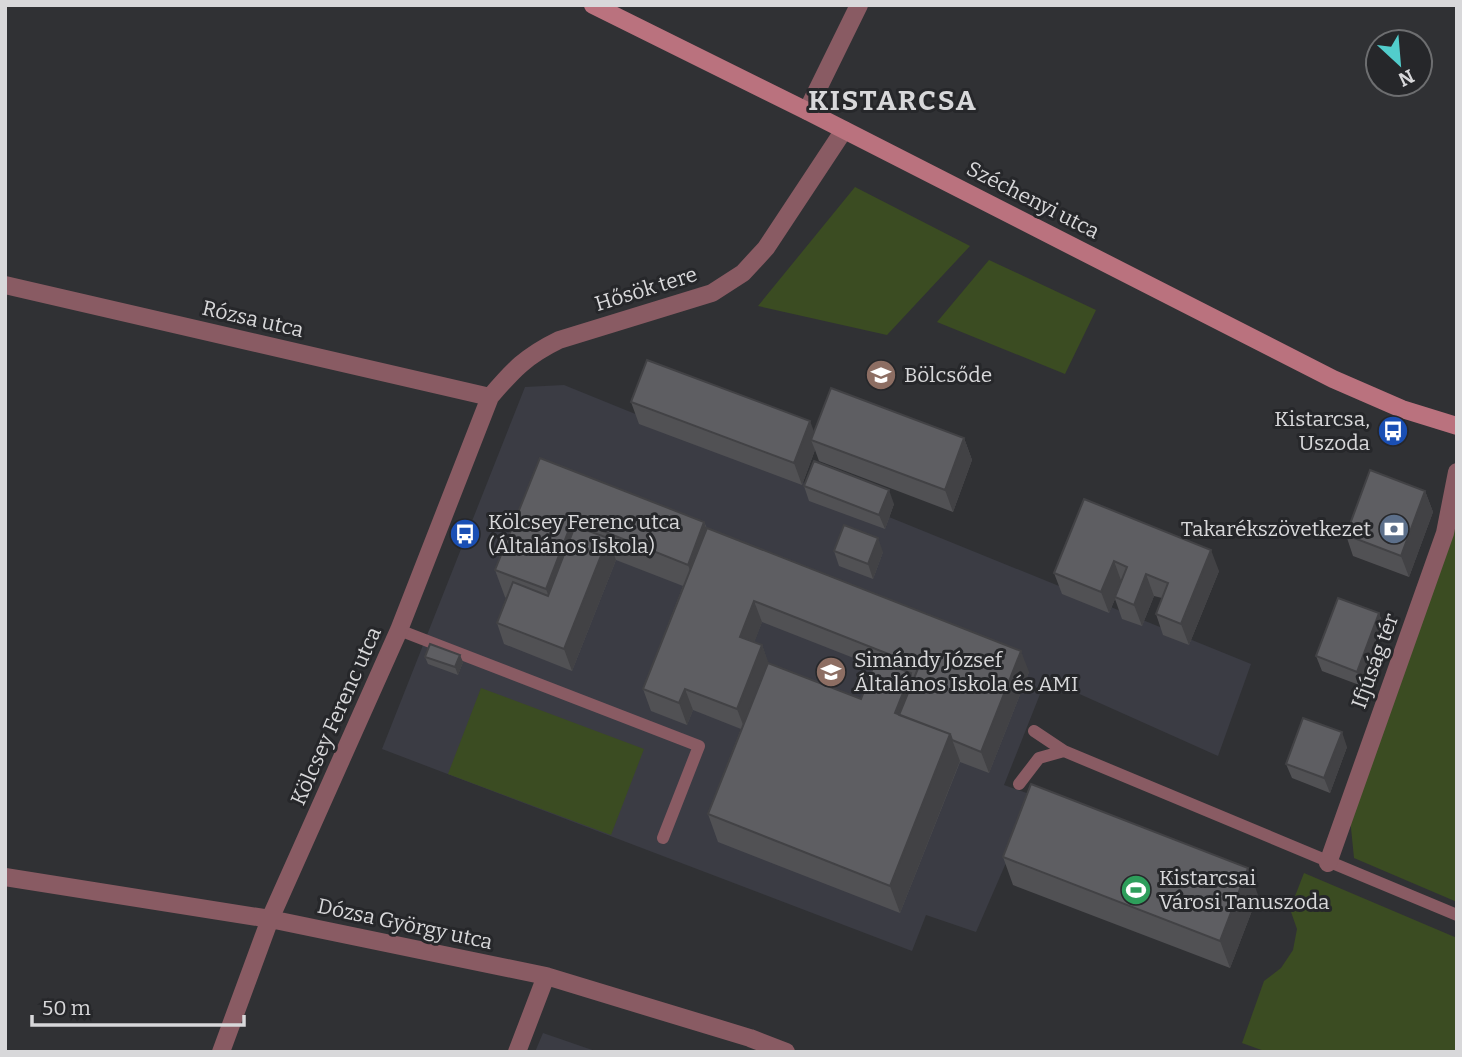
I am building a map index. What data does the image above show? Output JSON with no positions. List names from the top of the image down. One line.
{"streets":{"main road":["Széchenyi utca"],"street":["Hősök tere","Rózsa utca","Ifjúság tér","Kölcsey Ferenc utca","Dózsa György utca"]},"crossings":[["Széchenyi utca","Hősök tere"],["Hősök tere","Rózsa utca"],["Hősök tere","Kölcsey Ferenc utca"],["Rózsa utca","Kölcsey Ferenc utca"],["Kölcsey Ferenc utca","Dózsa György utca"]],"districts":["KISTARCSA"],"places":{"school or university":["Bölcsőde","Simándy József Általános Iskola és AMI"],"bus stop":["Kistarcsa, Uszoda","Kölcsey Ferenc utca (Általános Iskola)"],"bank":["Takarékszövetkezet"],"sports":["Kistarcsai Városi Tanuszoda"]},"scale_bar":"50 m","north":"bottom right"}
